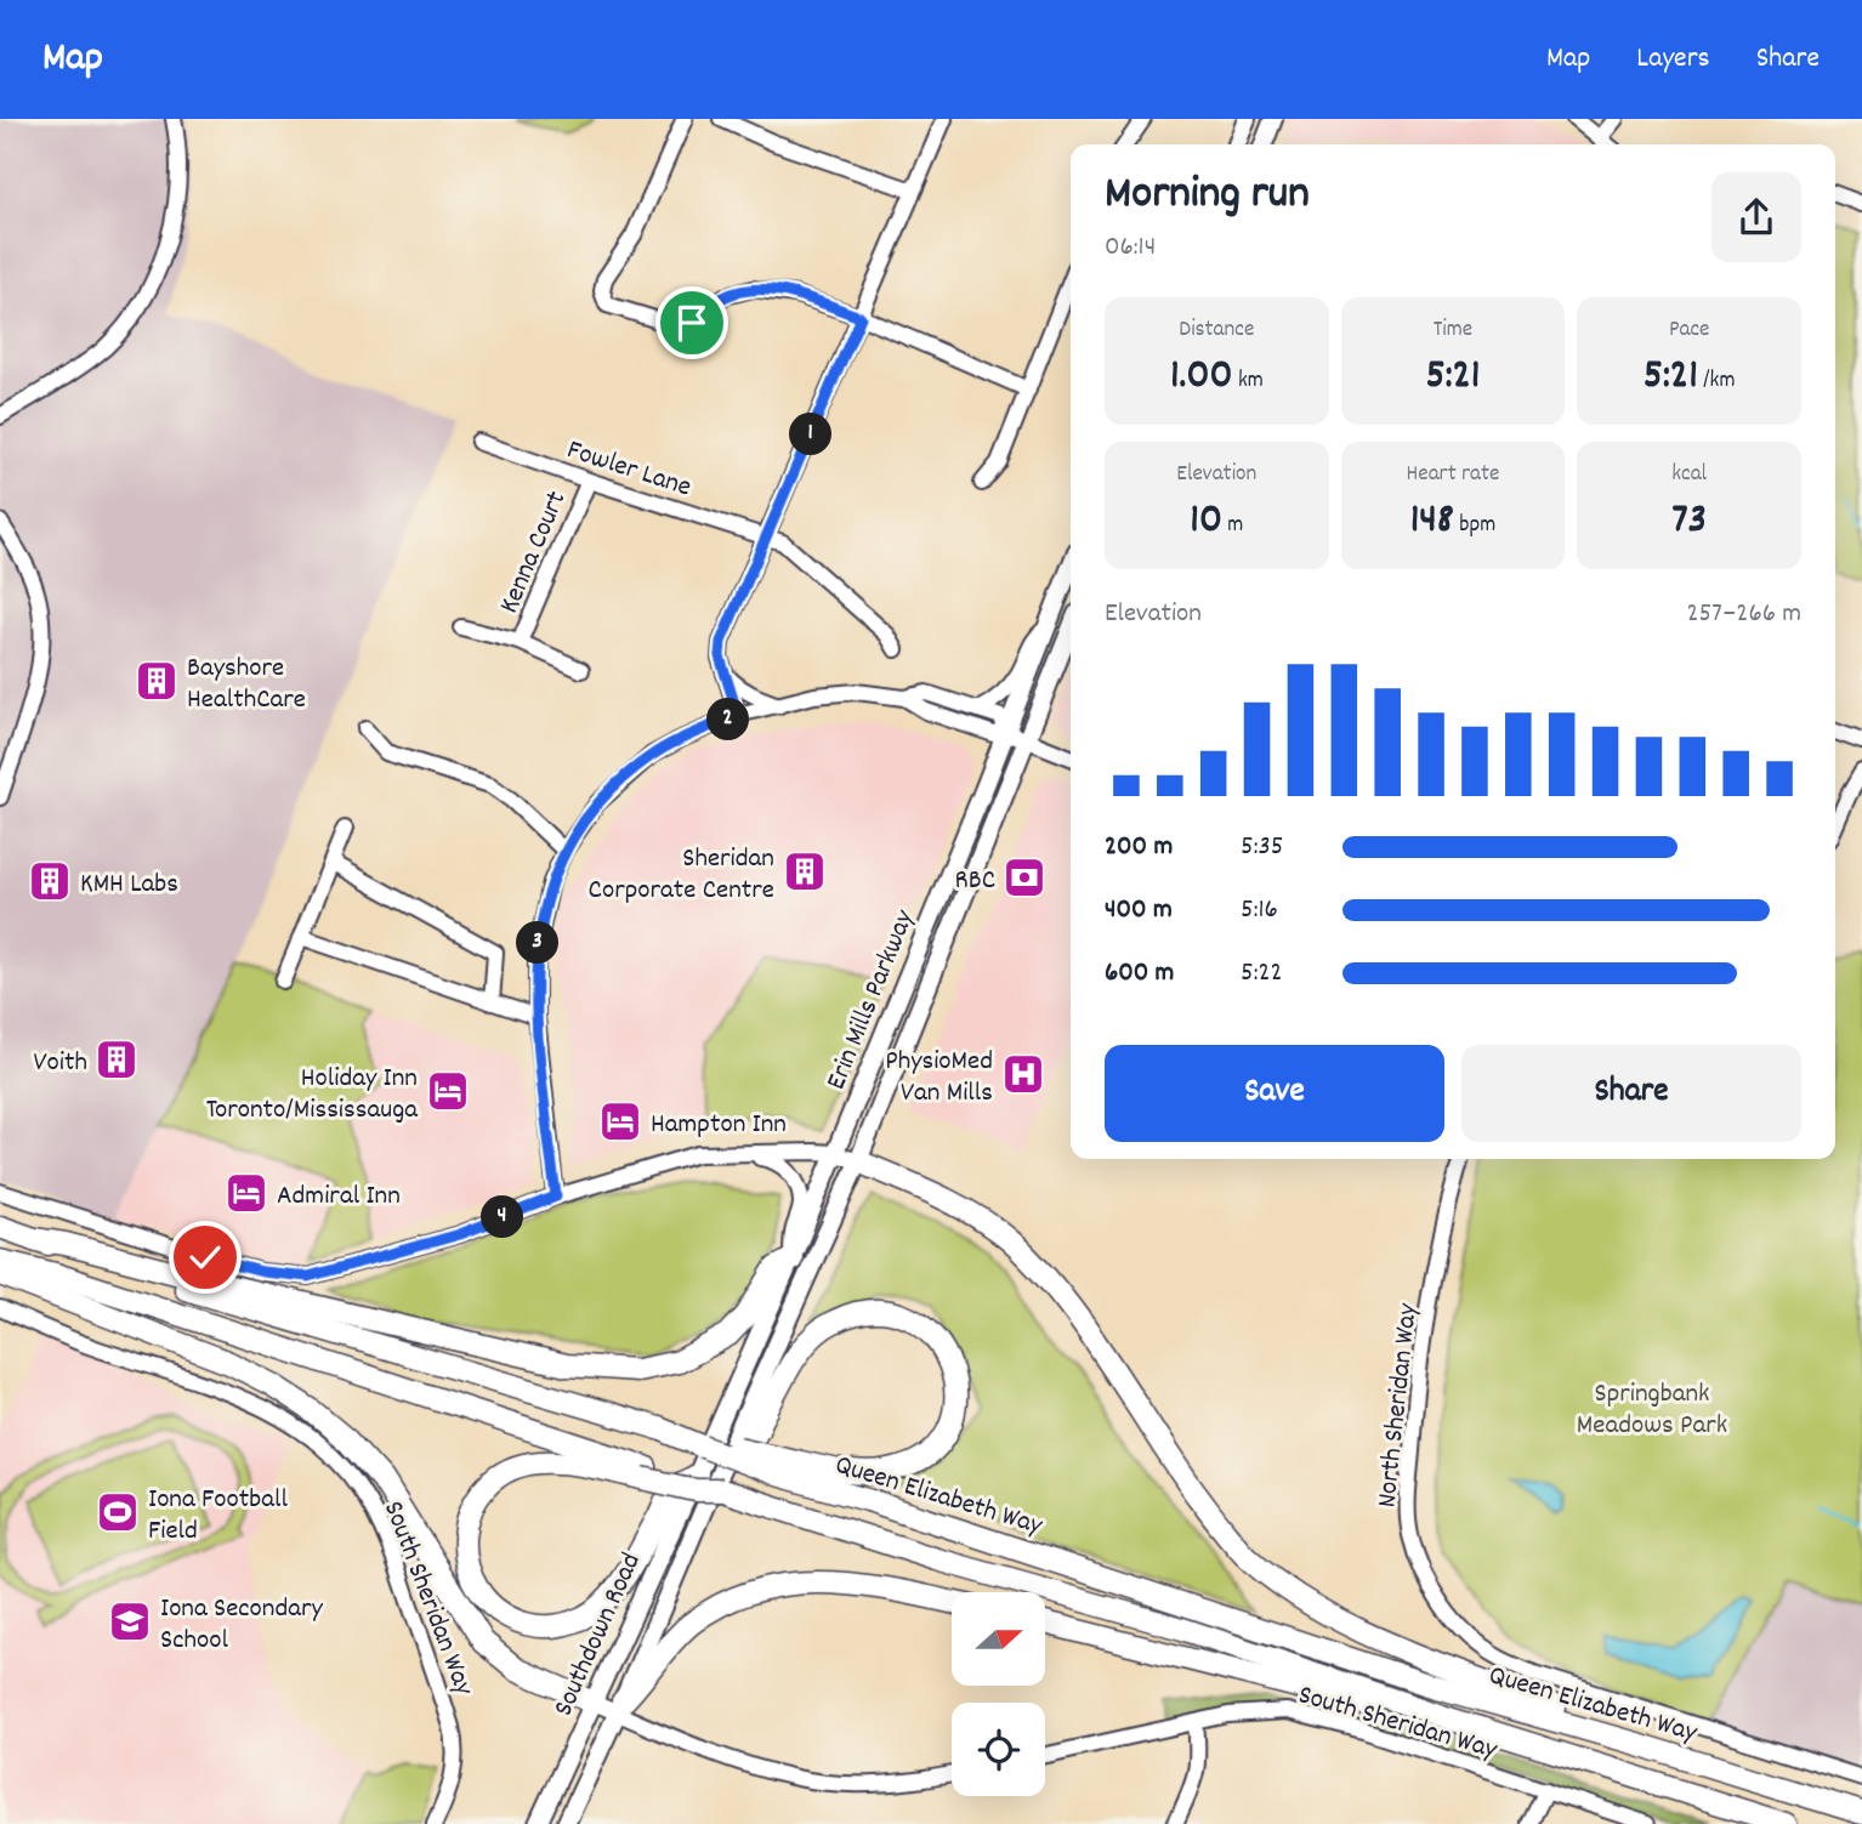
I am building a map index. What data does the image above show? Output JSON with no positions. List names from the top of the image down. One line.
{"streets":{"highway":["Queen Elizabeth Way"],"main road":["Erin Mills Parkway","Southdown Road"],"street":["Fowler Lane","Kenna Court","North Sheridan Way","South Sheridan Way"]},"crossings":[["Fowler Lane","Kenna Court"],["Erin Mills Parkway","Queen Elizabeth Way"],["Erin Mills Parkway","Southdown Road"],["Queen Elizabeth Way","Southdown Road"]],"parks":["Springbank Meadows Park"],"places":{"building":["Bayshore HealthCare","Sheridan Corporate Centre","KMH Labs","Voith"],"bank":["RBC"],"hospital":["PhysioMed Van Mills"],"hotel":["Holiday Inn Toronto/Mississauga","Hampton Inn","Admiral Inn"],"sports":["Iona Football Field"],"school or university":["Iona Secondary School"]},"north":"right","page":{"header":"Map","nav":["Map","Layers","Share"],"heading":["Morning run","06:14"],"stats":[["Distance","1.00 km"],["Time","5:21"],["Pace","5:21 /km"],["Elevation","10 m"],["Heart rate","148 bpm"],["kcal","73"]],"pins":["1","2","3","4"],"chart":["Elevation","257–266 m"],"list":[{"name":"200 m","note":"5:35"},{"name":"400 m","note":"5:16"},{"name":"600 m","note":"5:22"}],"buttons":["Save","Share"]}}
